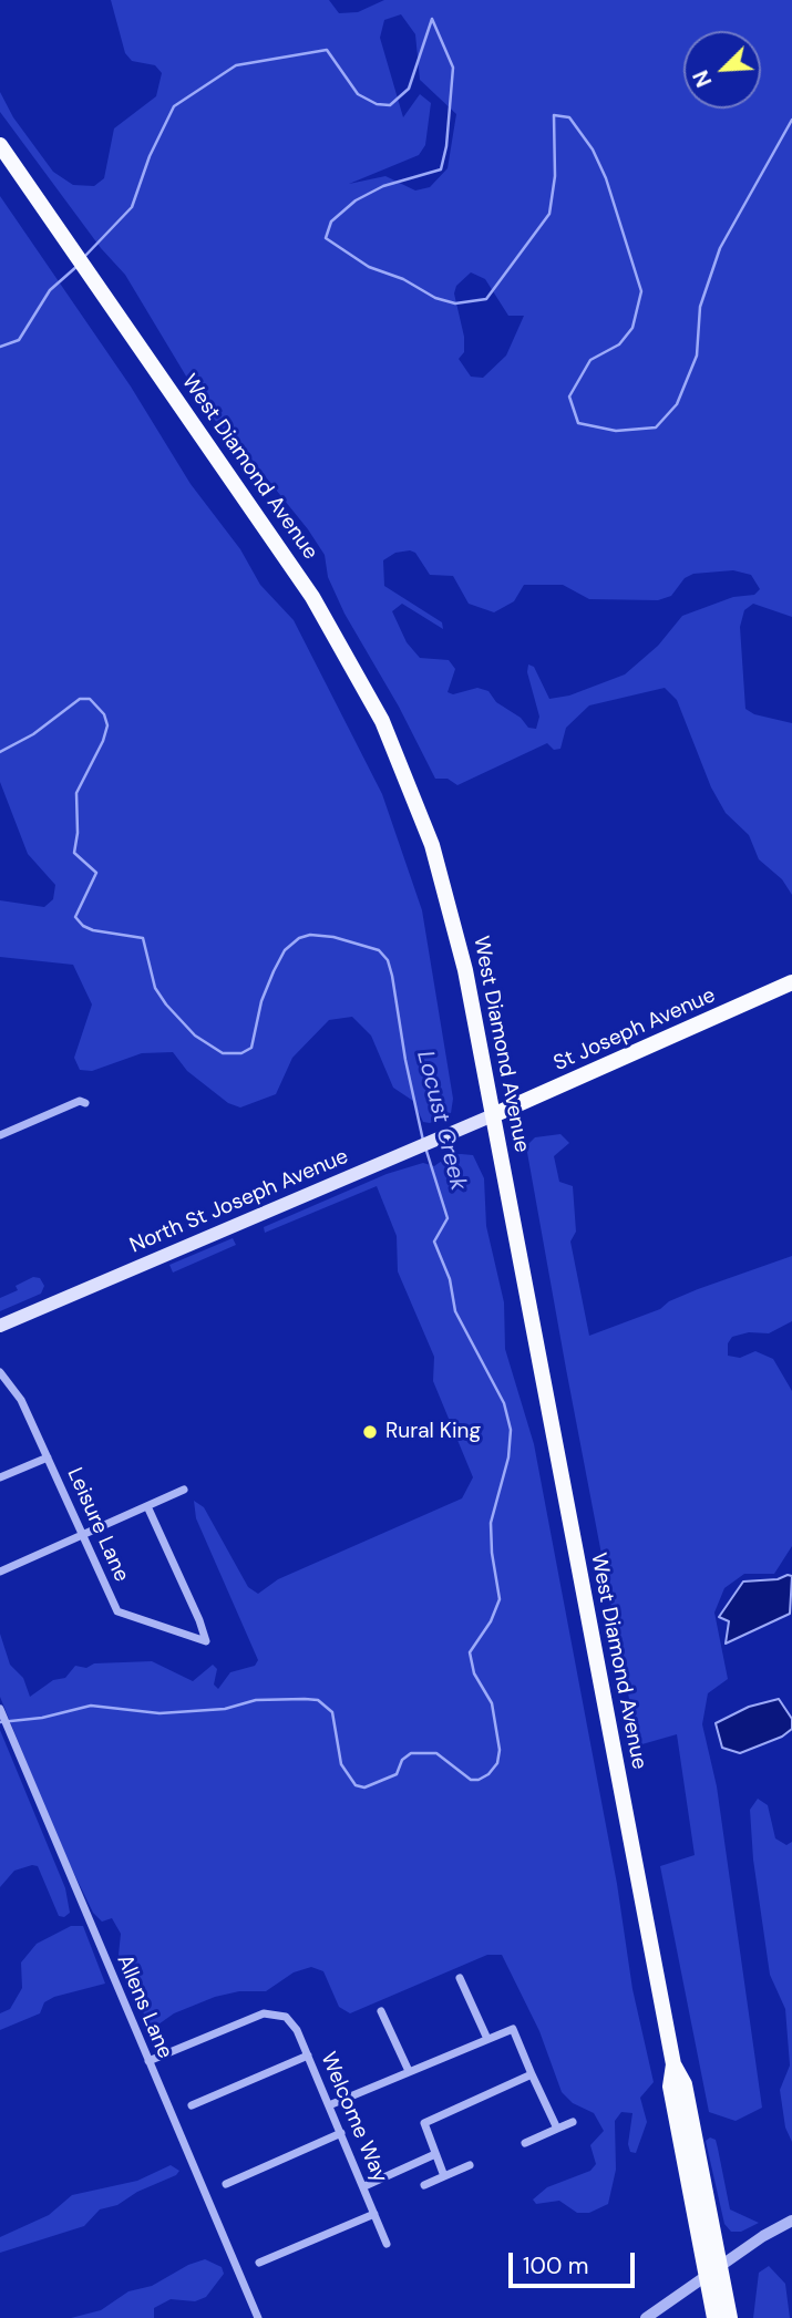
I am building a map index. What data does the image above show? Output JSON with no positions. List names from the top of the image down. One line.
{"streets":{"main road":["West Diamond Avenue","St Joseph Avenue","North St Joseph Avenue"],"street":["Leisure Lane","Allens Lane","Welcome Way"]},"crossings":[["West Diamond Avenue","St Joseph Avenue"],["West Diamond Avenue","North St Joseph Avenue"],["St Joseph Avenue","North St Joseph Avenue"],["Allens Lane","Welcome Way"]],"water":["Locust Creek"],"places":["Rural King"],"scale_bar":"100 m","north":"bottom left"}
